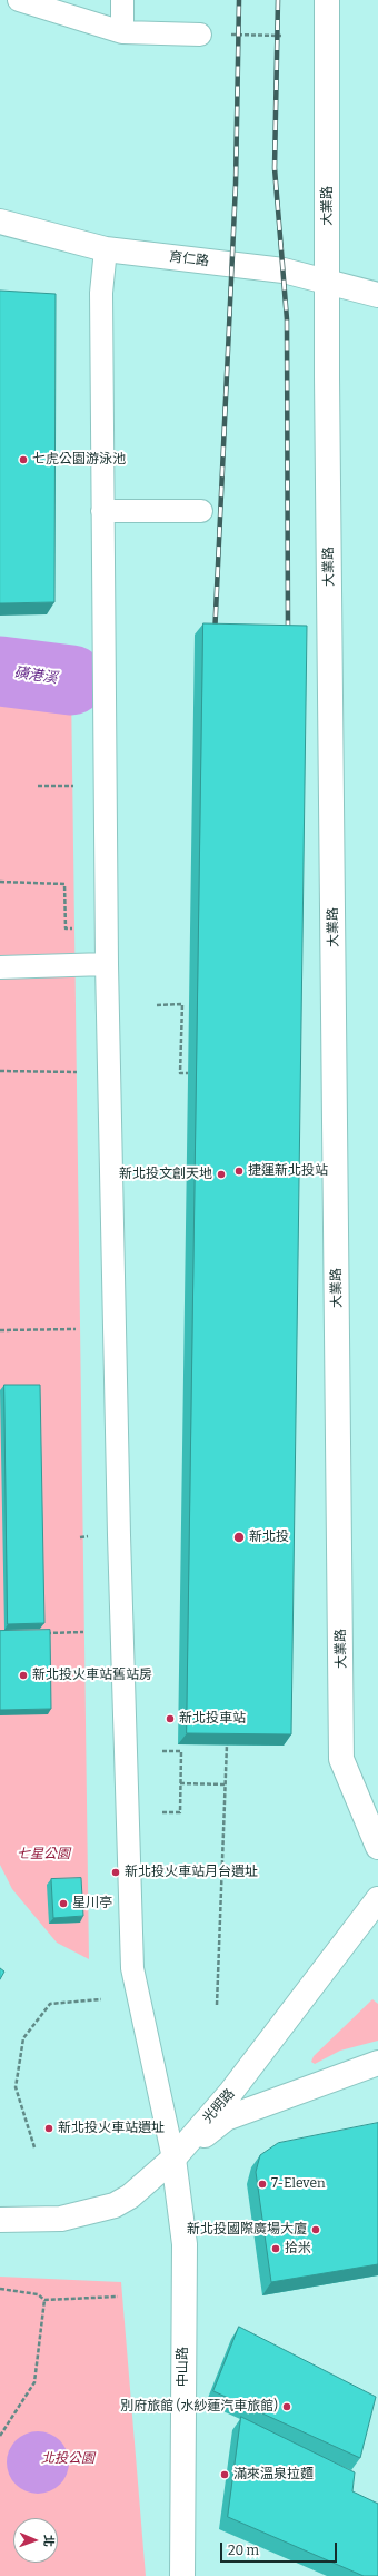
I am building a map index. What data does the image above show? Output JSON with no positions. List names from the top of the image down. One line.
{"streets":{"main road":["大業路","育仁路","光明路","中山路"]},"crossings":[["大業路","育仁路"],["光明路","中山路"]],"water":["磺港溪"],"parks":["七星公園","北投公園"],"places":["七虎公園游泳池","捷運新北投站","新北投文創天地","新北投","新北投火車站舊站房","新北投車站","新北投火車站月台遺址","星川亭","新北投火車站遺址","7-Eleven","新北投國際廣場大廈","拾米","別府旅館 (水紗蓮汽車旅館)","滿來溫泉拉麵"],"scale_bar":"20 m","north":"right"}
